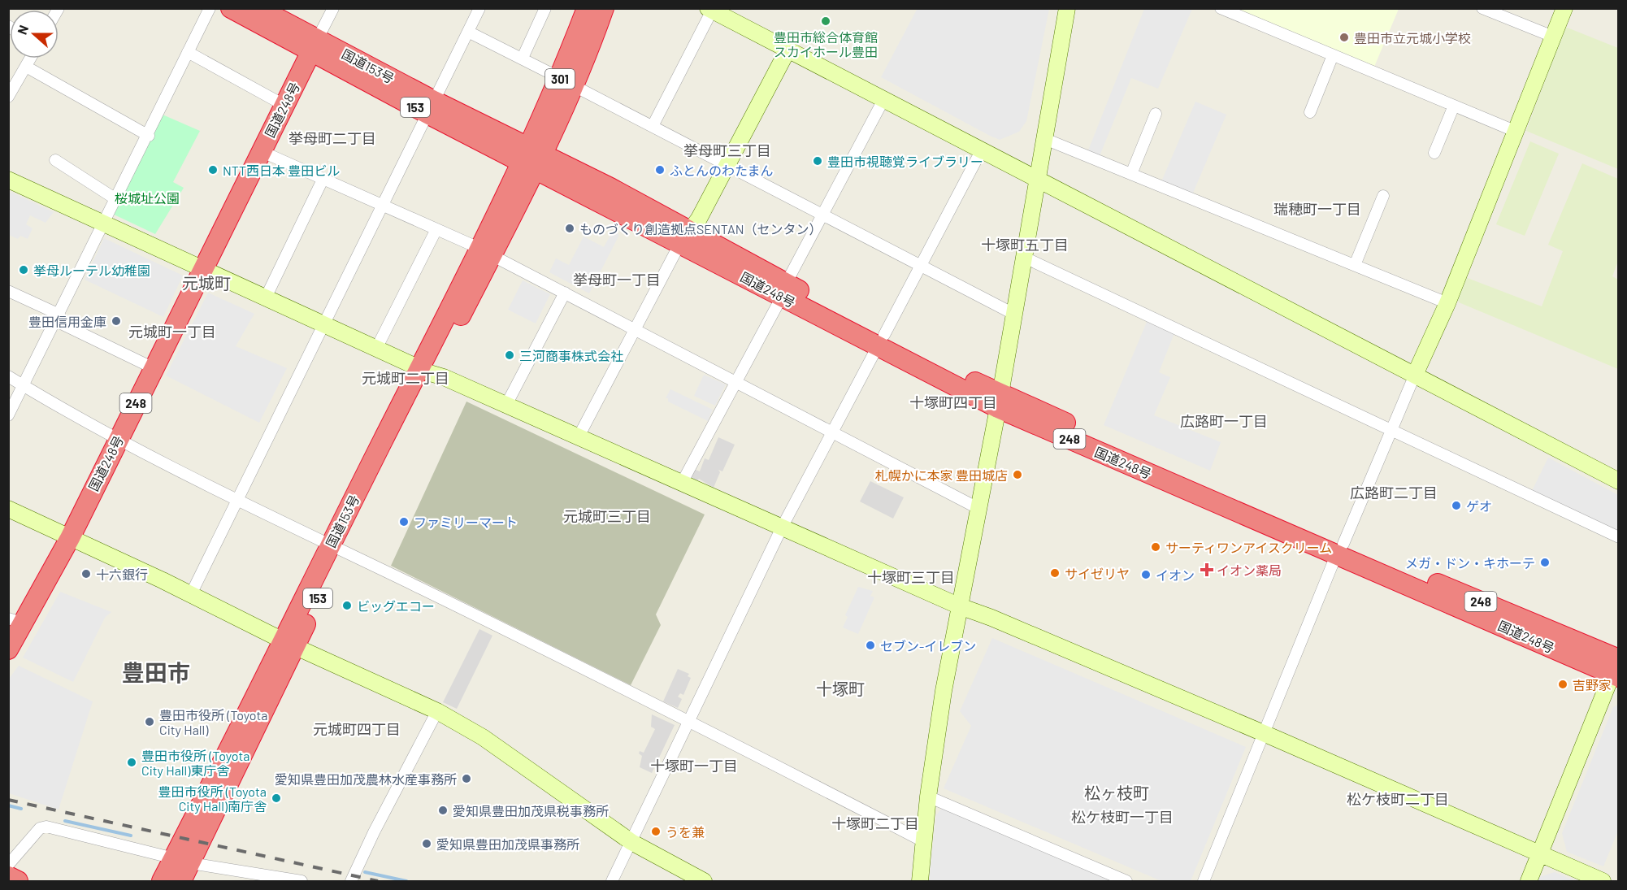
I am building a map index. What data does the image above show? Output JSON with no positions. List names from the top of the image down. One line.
{"streets":{"highway":["国道153号","301","153","国道248号","248"]},"crossings":[["国道153号","301"],["国道153号","国道248号"],["301","国道248号"]],"districts":["挙母町二丁目","挙母町三丁目","瑞穂町一丁目","十塚町五丁目","挙母町一丁目","元城町","元城町一丁目","元城町二丁目","十塚町四丁目","広路町一丁目","広路町二丁目","元城町三丁目","十塚町三丁目","豊田市","十塚町","元城町四丁目","十塚町一丁目","松ヶ枝町","松ケ枝町二丁目","松ケ枝町一丁目","十塚町二丁目"],"parks":["桜城址公園"],"places":{"other":["豊田市総合体育館 スカイホール豊田","豊田市立元城小学校","豊田市視聴覚ライブラリー","NTT西日本 豊田ビル","ふとんのわたまん","ものづくり創造拠点SENTAN（センタン）","挙母ルーテル幼稚園","豊田信用金庫","三河商事株式会社","札幌かに本家 豊田城店","ゲオ","ファミリーマート","サーティワンアイスクリーム","メガ・ドン・キホーテ","サイゼリヤ","十六銀行","イオン","ビッグエコー","セブン-イレブン","吉野家","豊田市役所 (Toyota City Hall)","豊田市役所 (Toyota City Hall)東庁舎","愛知県豊田加茂農林水産事務所","豊田市役所 (Toyota City Hall)南庁舎","愛知県豊田加茂県税事務所","うを兼","愛知県豊田加茂県事務所"],"health":["イオン薬局"]},"north":"left"}
